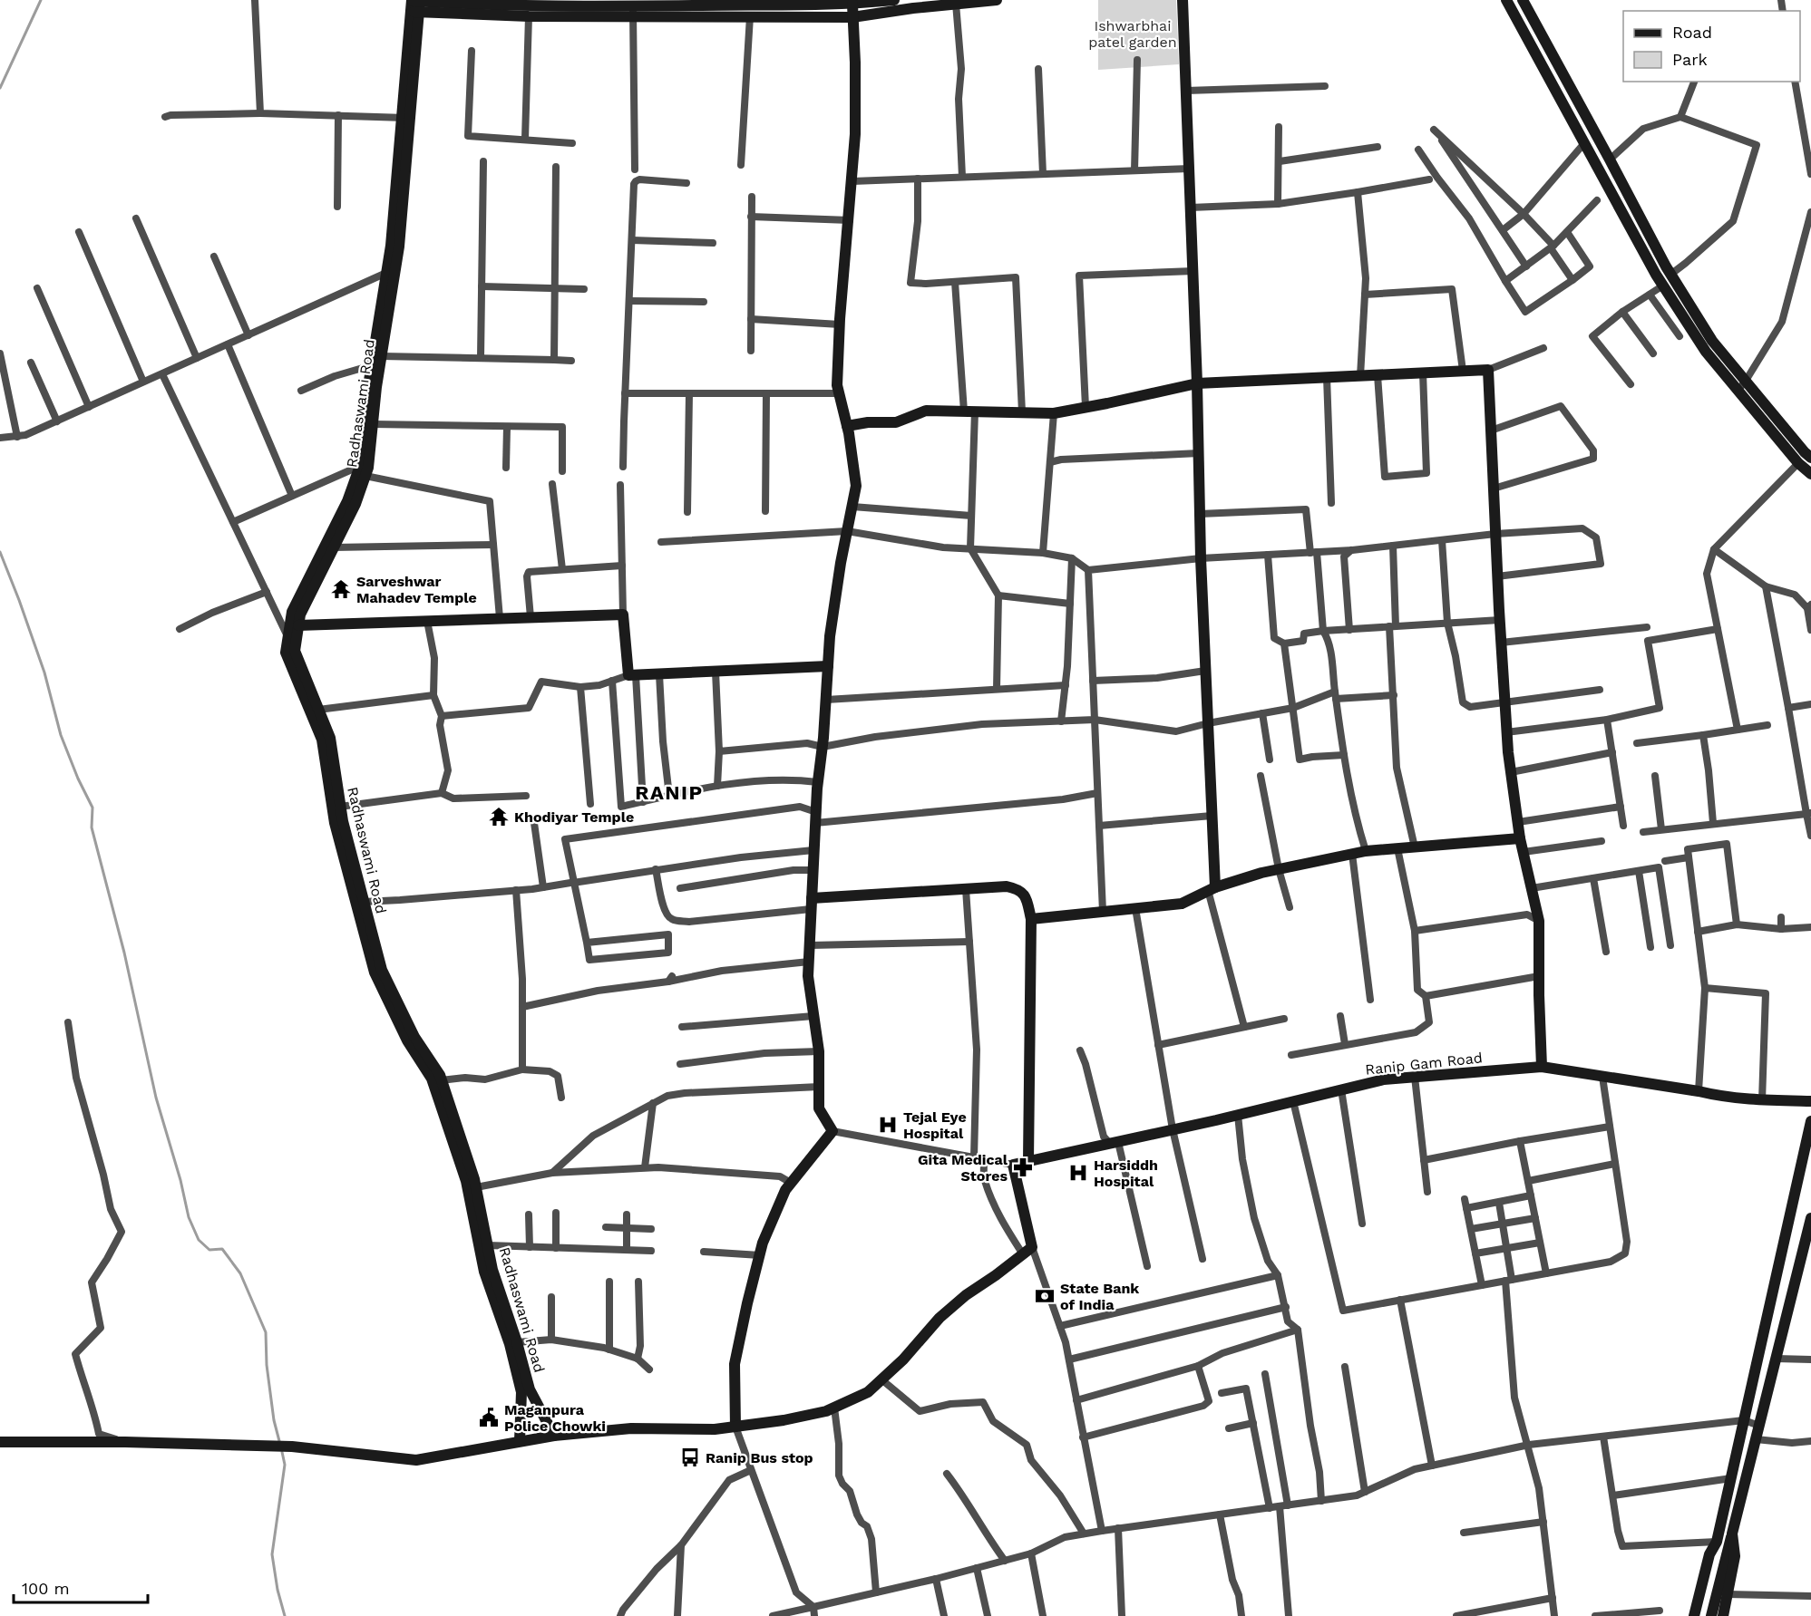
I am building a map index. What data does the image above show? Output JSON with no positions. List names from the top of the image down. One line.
{"streets":{"street":["Radhaswami Road","Ranip Gam Road"]},"districts":["RANIP"],"parks":["Ishwarbhai patel garden"],"places":{"temple":["Sarveshwar Mahadev Temple","Khodiyar Temple"],"hospital":["Tejal Eye Hospital","Harsiddh Hospital"],"pharmacy":["Gita Medical Stores"],"bank":["State Bank of India"],"public building":["Maganpura Police Chowki"],"bus stop":["Ranip Bus stop"]},"legend":["Road","Park"],"scale_bar":"100 m"}
